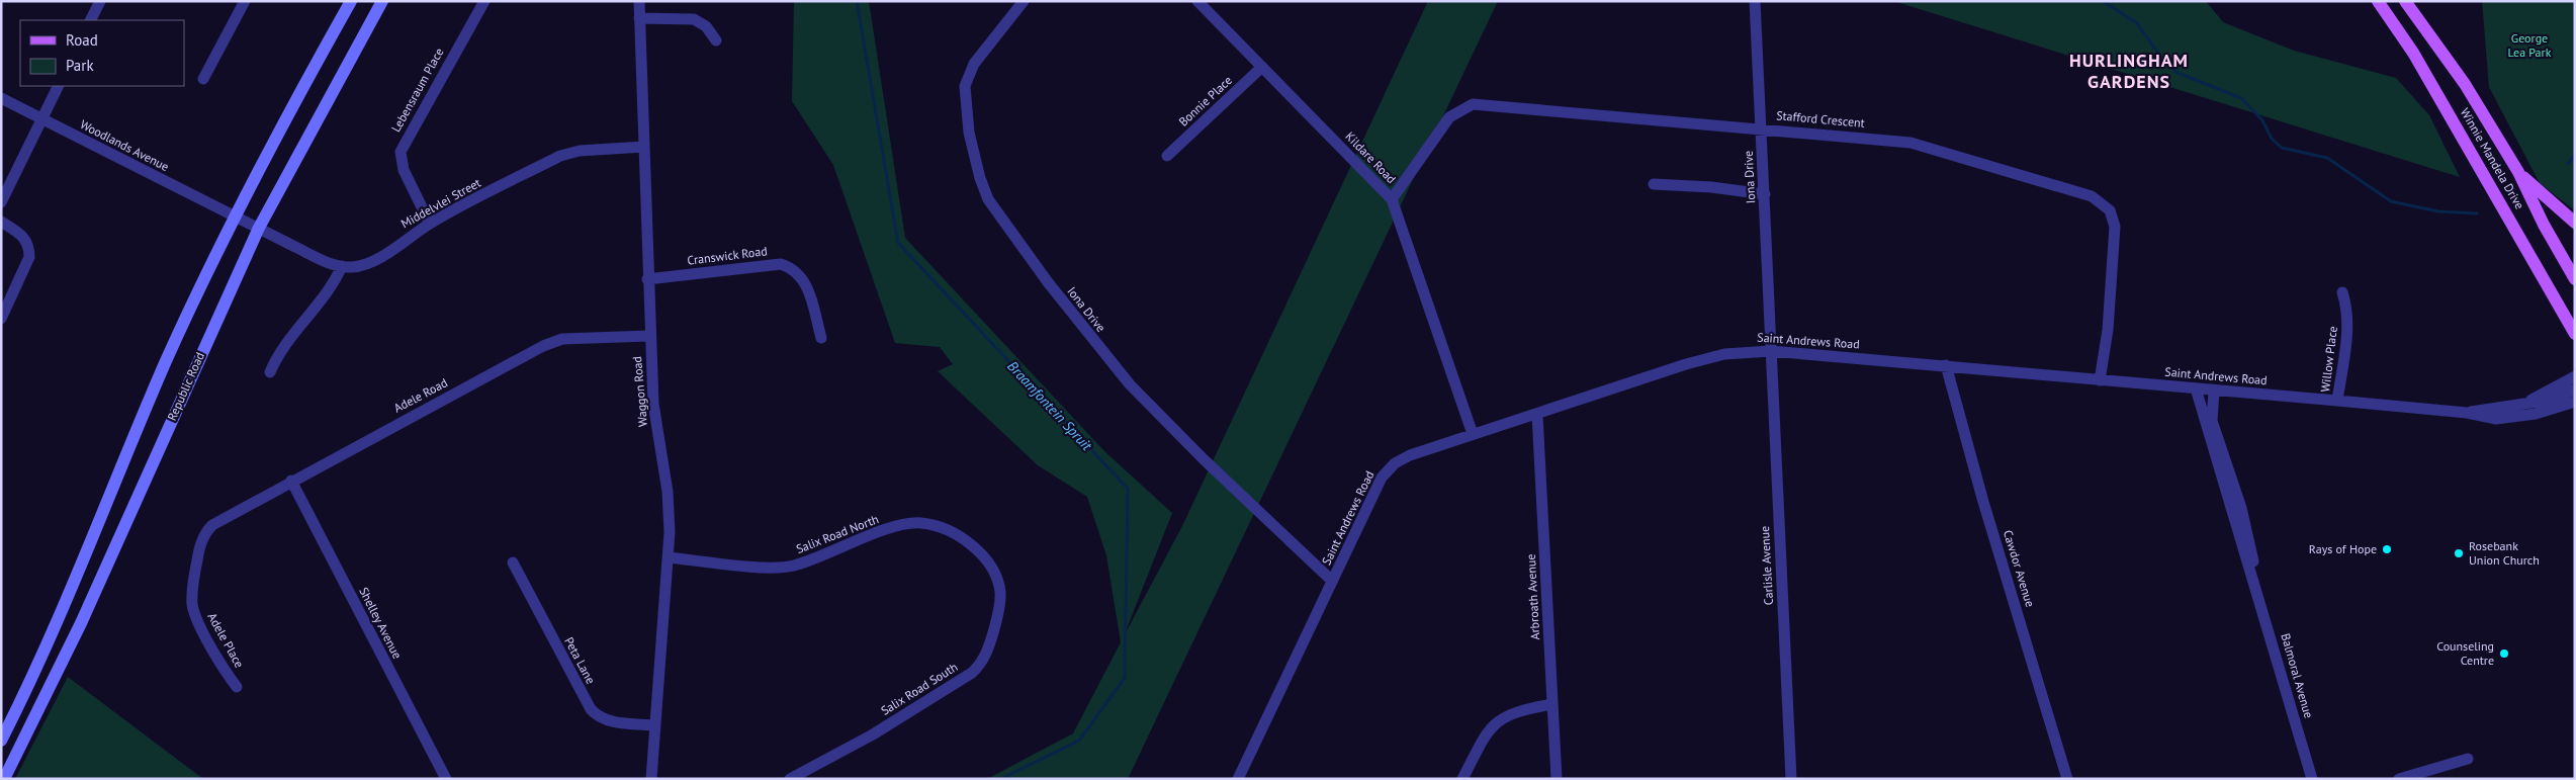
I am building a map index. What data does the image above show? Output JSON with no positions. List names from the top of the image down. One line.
{"streets":{"main road":["Winnie Mandela Drive","Republic Road"],"street":["Lebensraum Place","Bonnie Place","Stafford Crescent","Woodlands Avenue","Kildare Road","Iona Drive","Middelvlei Street","Cranswick Road","Saint Andrews Road","Willow Place","Waggon Road","Adele Road","Salix Road North","Carlisle Avenue","Cawdor Avenue","Arbroath Avenue","Shelley Avenue","Adele Place","Peta Lane","Balmoral Avenue","Salix Road South"]},"crossings":[["Lebensraum Place","Middelvlei Street"],["Bonnie Place","Kildare Road"],["Stafford Crescent","Kildare Road"],["Stafford Crescent","Iona Drive"],["Stafford Crescent","Saint Andrews Road"],["Woodlands Avenue","Middelvlei Street"],["Woodlands Avenue","Republic Road"],["Kildare Road","Saint Andrews Road"],["Iona Drive","Saint Andrews Road"],["Iona Drive","Carlisle Avenue"],["Middelvlei Street","Republic Road"],["Middelvlei Street","Waggon Road"],["Cranswick Road","Waggon Road"],["Saint Andrews Road","Willow Place"],["Saint Andrews Road","Carlisle Avenue"],["Saint Andrews Road","Cawdor Avenue"],["Saint Andrews Road","Arbroath Avenue"],["Saint Andrews Road","Balmoral Avenue"],["Waggon Road","Adele Road"],["Waggon Road","Salix Road North"],["Waggon Road","Peta Lane"],["Adele Road","Shelley Avenue"],["Adele Road","Adele Place"],["Salix Road North","Salix Road South"]],"districts":["HURLINGHAM GARDENS"],"water":["Braamfontein Spruit"],"parks":["George Lea Park"],"places":["Rays of Hope","Rosebank Union Church","Counseling Centre"],"legend":["Road","Park"]}
